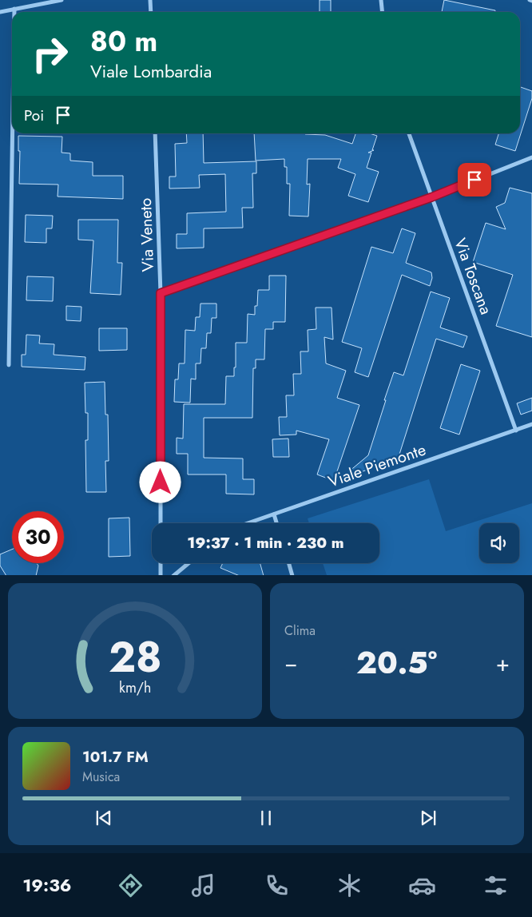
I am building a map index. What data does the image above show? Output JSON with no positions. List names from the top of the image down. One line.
{"streets":{"street":["Via Veneto","Via Toscana","Viale Piemonte"]},"crossings":[["Via Toscana","Viale Piemonte"]],"page":{"turn":["80 m","Viale Lombardia"],"then":"Poi","limit":"30","trip":"19:37 · 1 min · 230 m","tile":"Clima","heat":["−","20.5°","+"],"song":["101.7 FM","Musica"],"tabs":"19:36","gauge":["28","km/h"]}}
